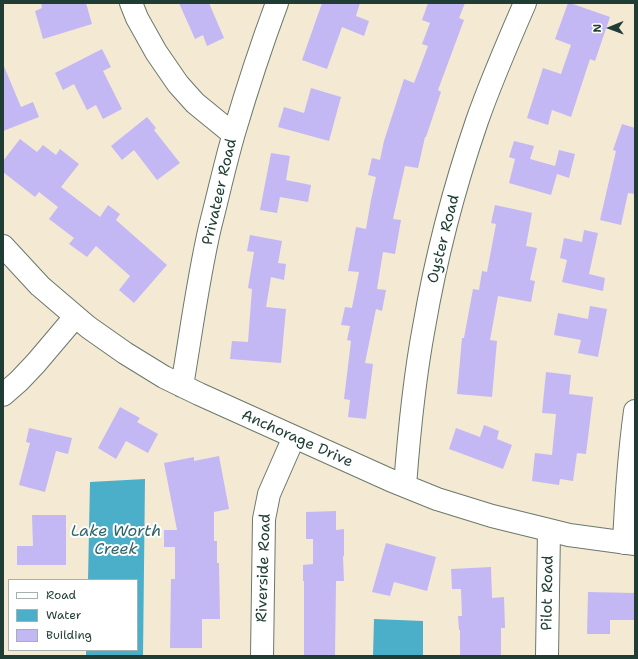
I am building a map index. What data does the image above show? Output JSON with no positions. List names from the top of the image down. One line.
{"streets":{"street":["Privateer Road","Oyster Road","Anchorage Drive","Riverside Road","Pilot Road"]},"crossings":[["Privateer Road","Anchorage Drive"],["Oyster Road","Anchorage Drive"],["Anchorage Drive","Riverside Road"],["Anchorage Drive","Pilot Road"]],"water":["Lake Worth Creek"],"legend":["Road","Water","Building"],"north":"left"}
